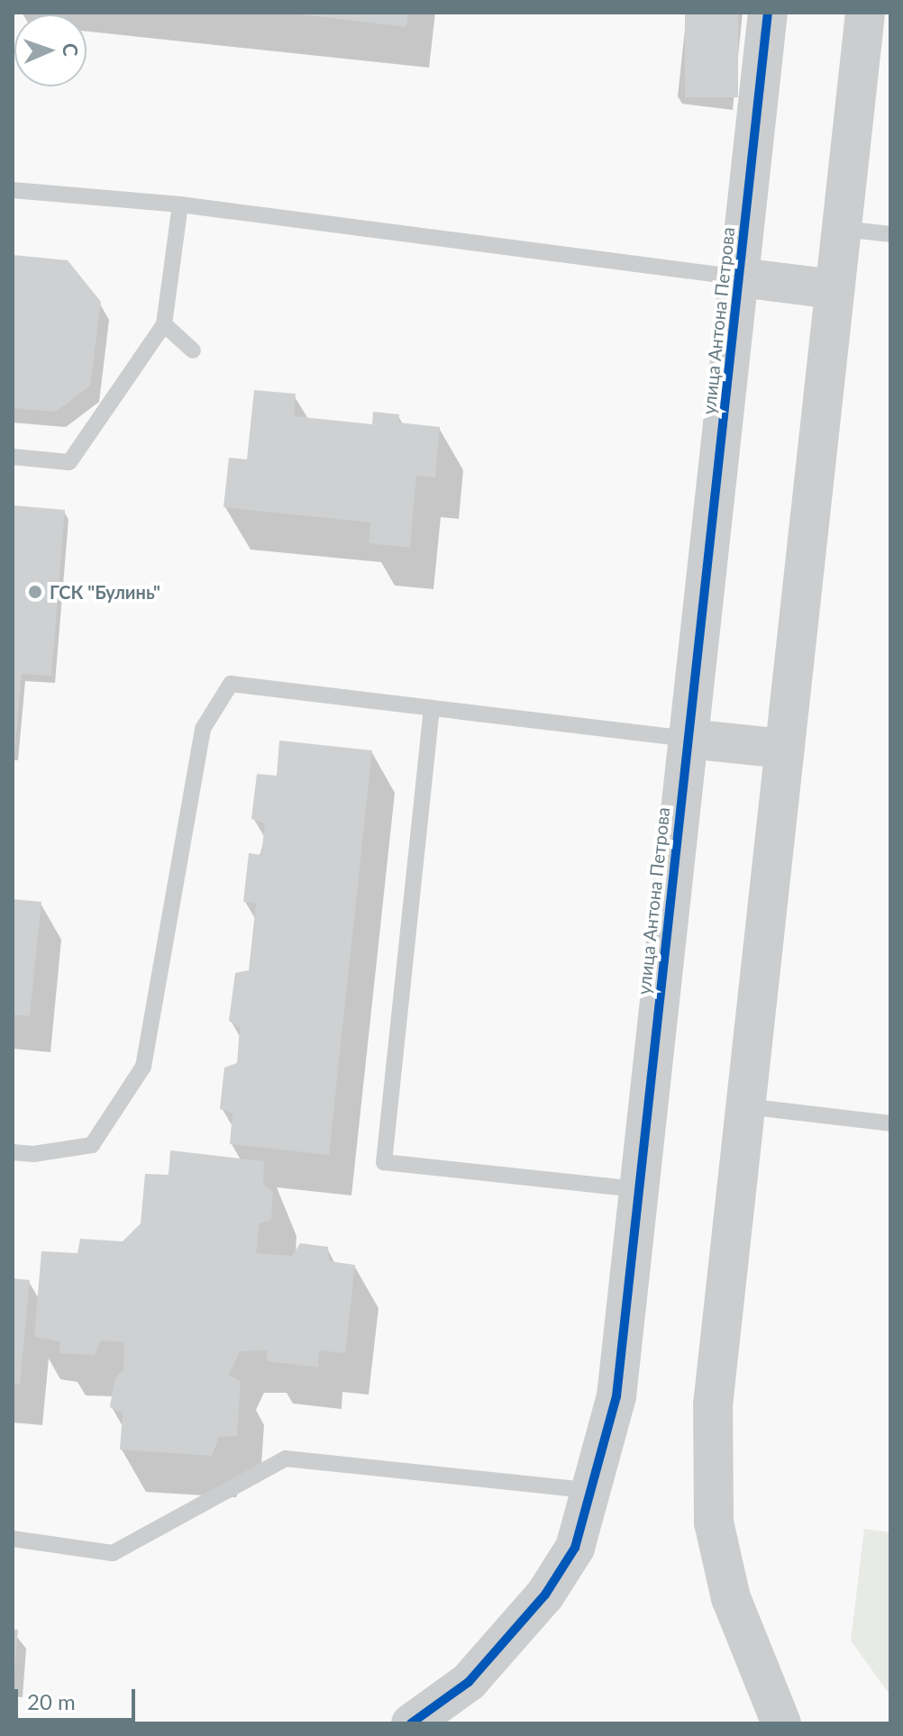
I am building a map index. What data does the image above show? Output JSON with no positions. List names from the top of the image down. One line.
{"streets":{"street":["улица Антона Петрова"]},"places":["ГСК \"Булинь\""],"scale_bar":"20 m","north":"right"}
